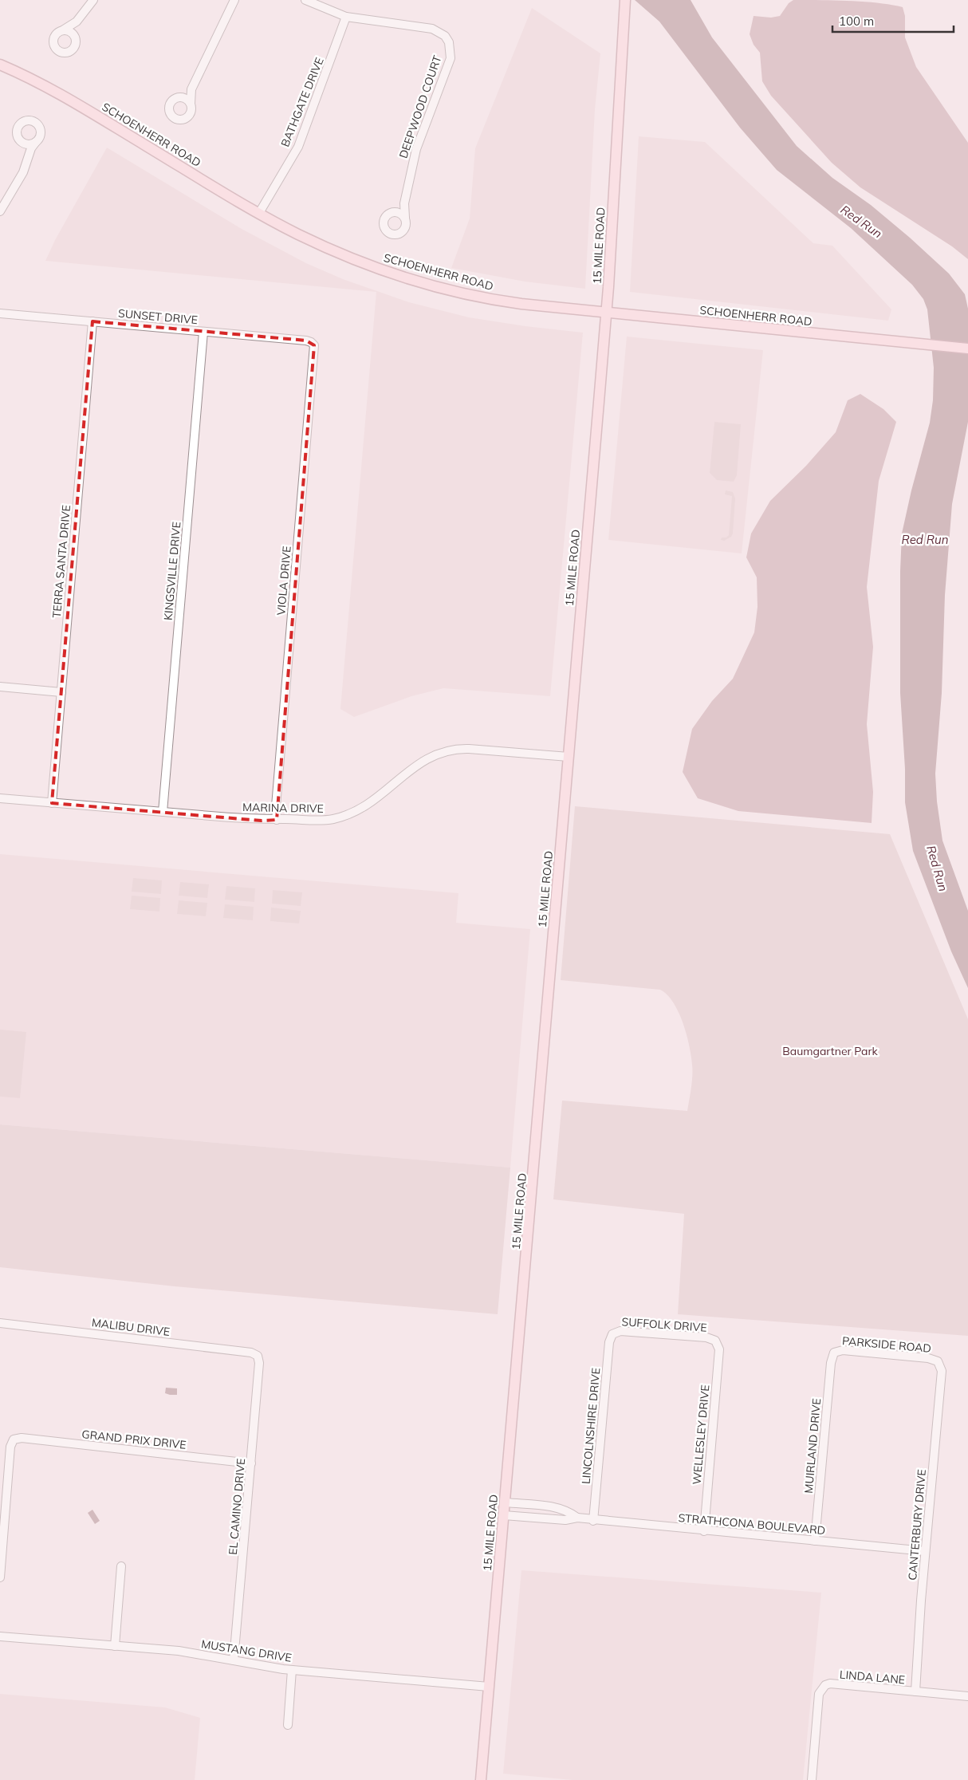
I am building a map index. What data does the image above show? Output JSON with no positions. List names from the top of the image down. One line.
{"streets":{"main road":["SCHOENHERR ROAD","15 MILE ROAD"],"street":["BATHGATE DRIVE","DEEPWOOD COURT","SUNSET DRIVE","TERRA SANTA DRIVE","KINGSVILLE DRIVE","VIOLA DRIVE","MARINA DRIVE","SUFFOLK DRIVE","MALIBU DRIVE","PARKSIDE ROAD","LINCOLNSHIRE DRIVE","WELLESLEY DRIVE","GRAND PRIX DRIVE","MUIRLAND DRIVE","EL CAMINO DRIVE","STRATHCONA BOULEVARD","CANTERBURY DRIVE","MUSTANG DRIVE","LINDA LANE"]},"crossings":[["BATHGATE DRIVE","DEEPWOOD COURT"],["BATHGATE DRIVE","SCHOENHERR ROAD"],["SCHOENHERR ROAD","15 MILE ROAD"],["15 MILE ROAD","MARINA DRIVE"],["15 MILE ROAD","STRATHCONA BOULEVARD"],["15 MILE ROAD","MUSTANG DRIVE"],["SUNSET DRIVE","TERRA SANTA DRIVE"],["SUNSET DRIVE","KINGSVILLE DRIVE"],["SUNSET DRIVE","VIOLA DRIVE"],["TERRA SANTA DRIVE","MARINA DRIVE"],["KINGSVILLE DRIVE","MARINA DRIVE"],["VIOLA DRIVE","MARINA DRIVE"],["SUFFOLK DRIVE","LINCOLNSHIRE DRIVE"],["SUFFOLK DRIVE","WELLESLEY DRIVE"],["MALIBU DRIVE","EL CAMINO DRIVE"],["PARKSIDE ROAD","MUIRLAND DRIVE"],["PARKSIDE ROAD","CANTERBURY DRIVE"],["LINCOLNSHIRE DRIVE","STRATHCONA BOULEVARD"],["WELLESLEY DRIVE","STRATHCONA BOULEVARD"],["GRAND PRIX DRIVE","EL CAMINO DRIVE"],["MUIRLAND DRIVE","STRATHCONA BOULEVARD"],["EL CAMINO DRIVE","MUSTANG DRIVE"],["STRATHCONA BOULEVARD","CANTERBURY DRIVE"],["CANTERBURY DRIVE","LINDA LANE"]],"water":["Red Run"],"parks":["Baumgartner Park"],"scale_bar":"100 m"}
